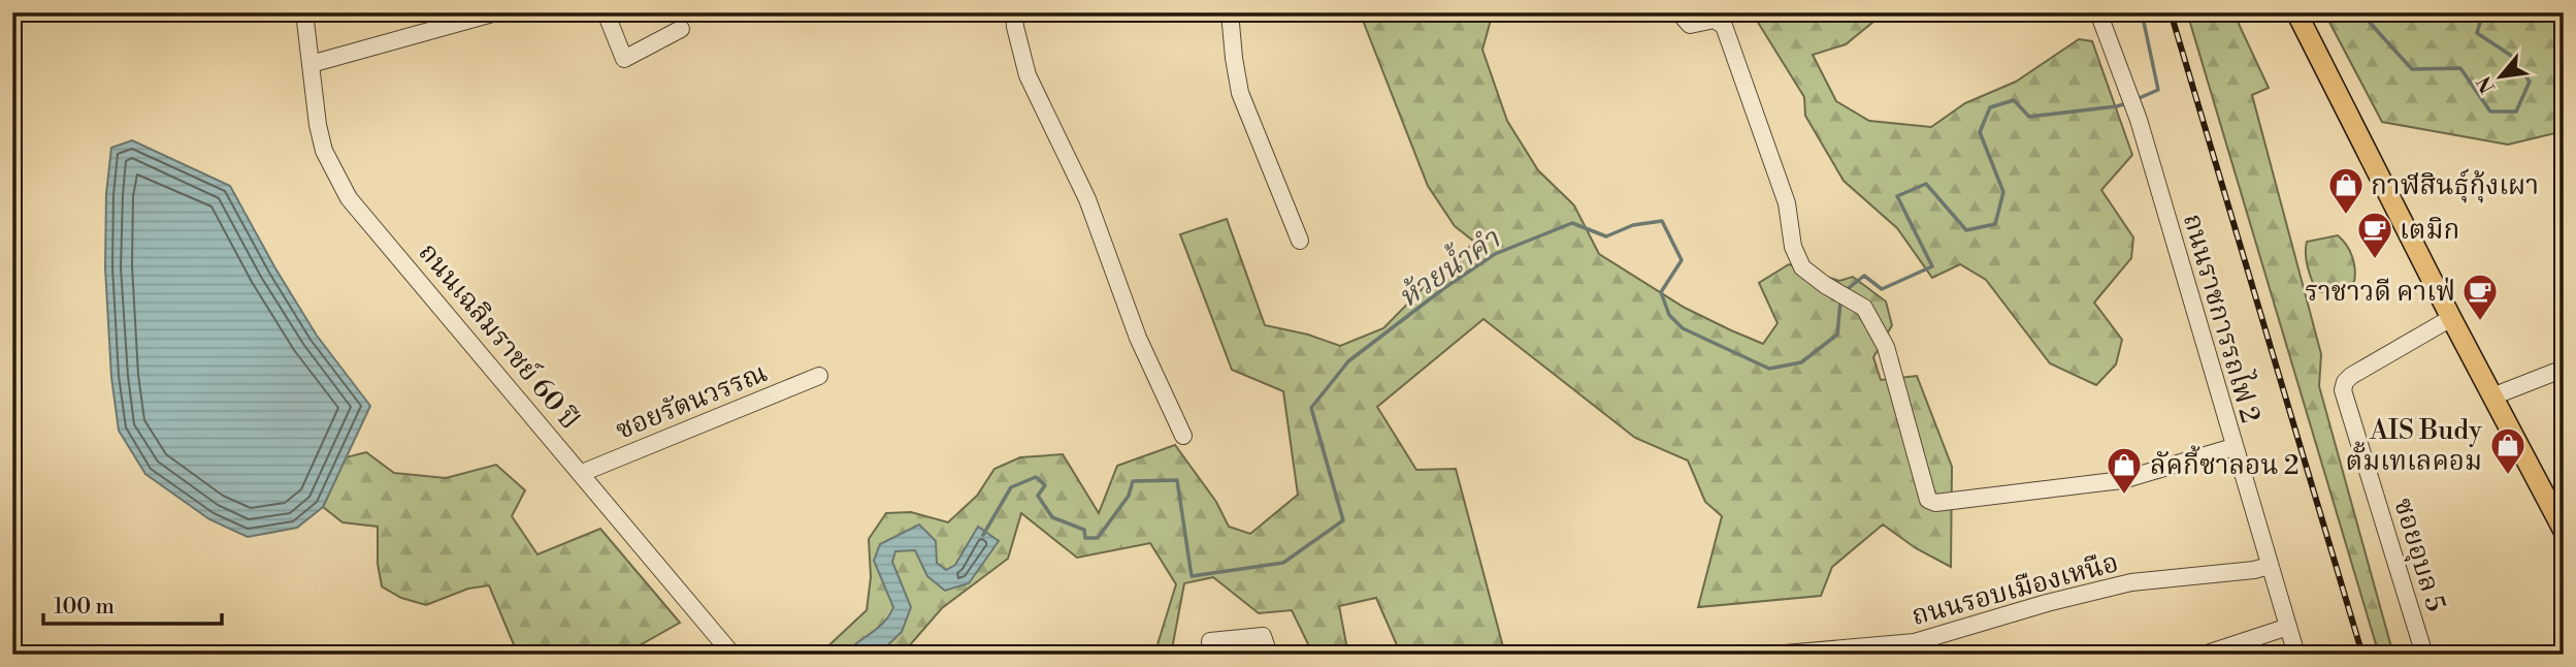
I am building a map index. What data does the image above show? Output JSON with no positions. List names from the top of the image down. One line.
{"streets":{"street":["ถนนราชการรถไฟ 2","ถนนเฉลิมราชย์ 60 ปี","ซอยรัตนวรรณ","ซอยอุบล 5","ถนนรอบเมืองเหนือ"]},"crossings":[["ถนนราชการรถไฟ 2","ถนนรอบเมืองเหนือ"],["ถนนเฉลิมราชย์ 60 ปี","ซอยรัตนวรรณ"]],"water":["ห้วยน้ำคำ"],"places":{"shop":["กาฬสินธุ์กุ้งเผา","AIS Budy ตั้มเทเลคอม","ลัคกี้ซาลอน 2"],"cafe":["เตมิก","ราชาวดี คาเฟ่"]},"scale_bar":"100 m","north":"bottom left"}
